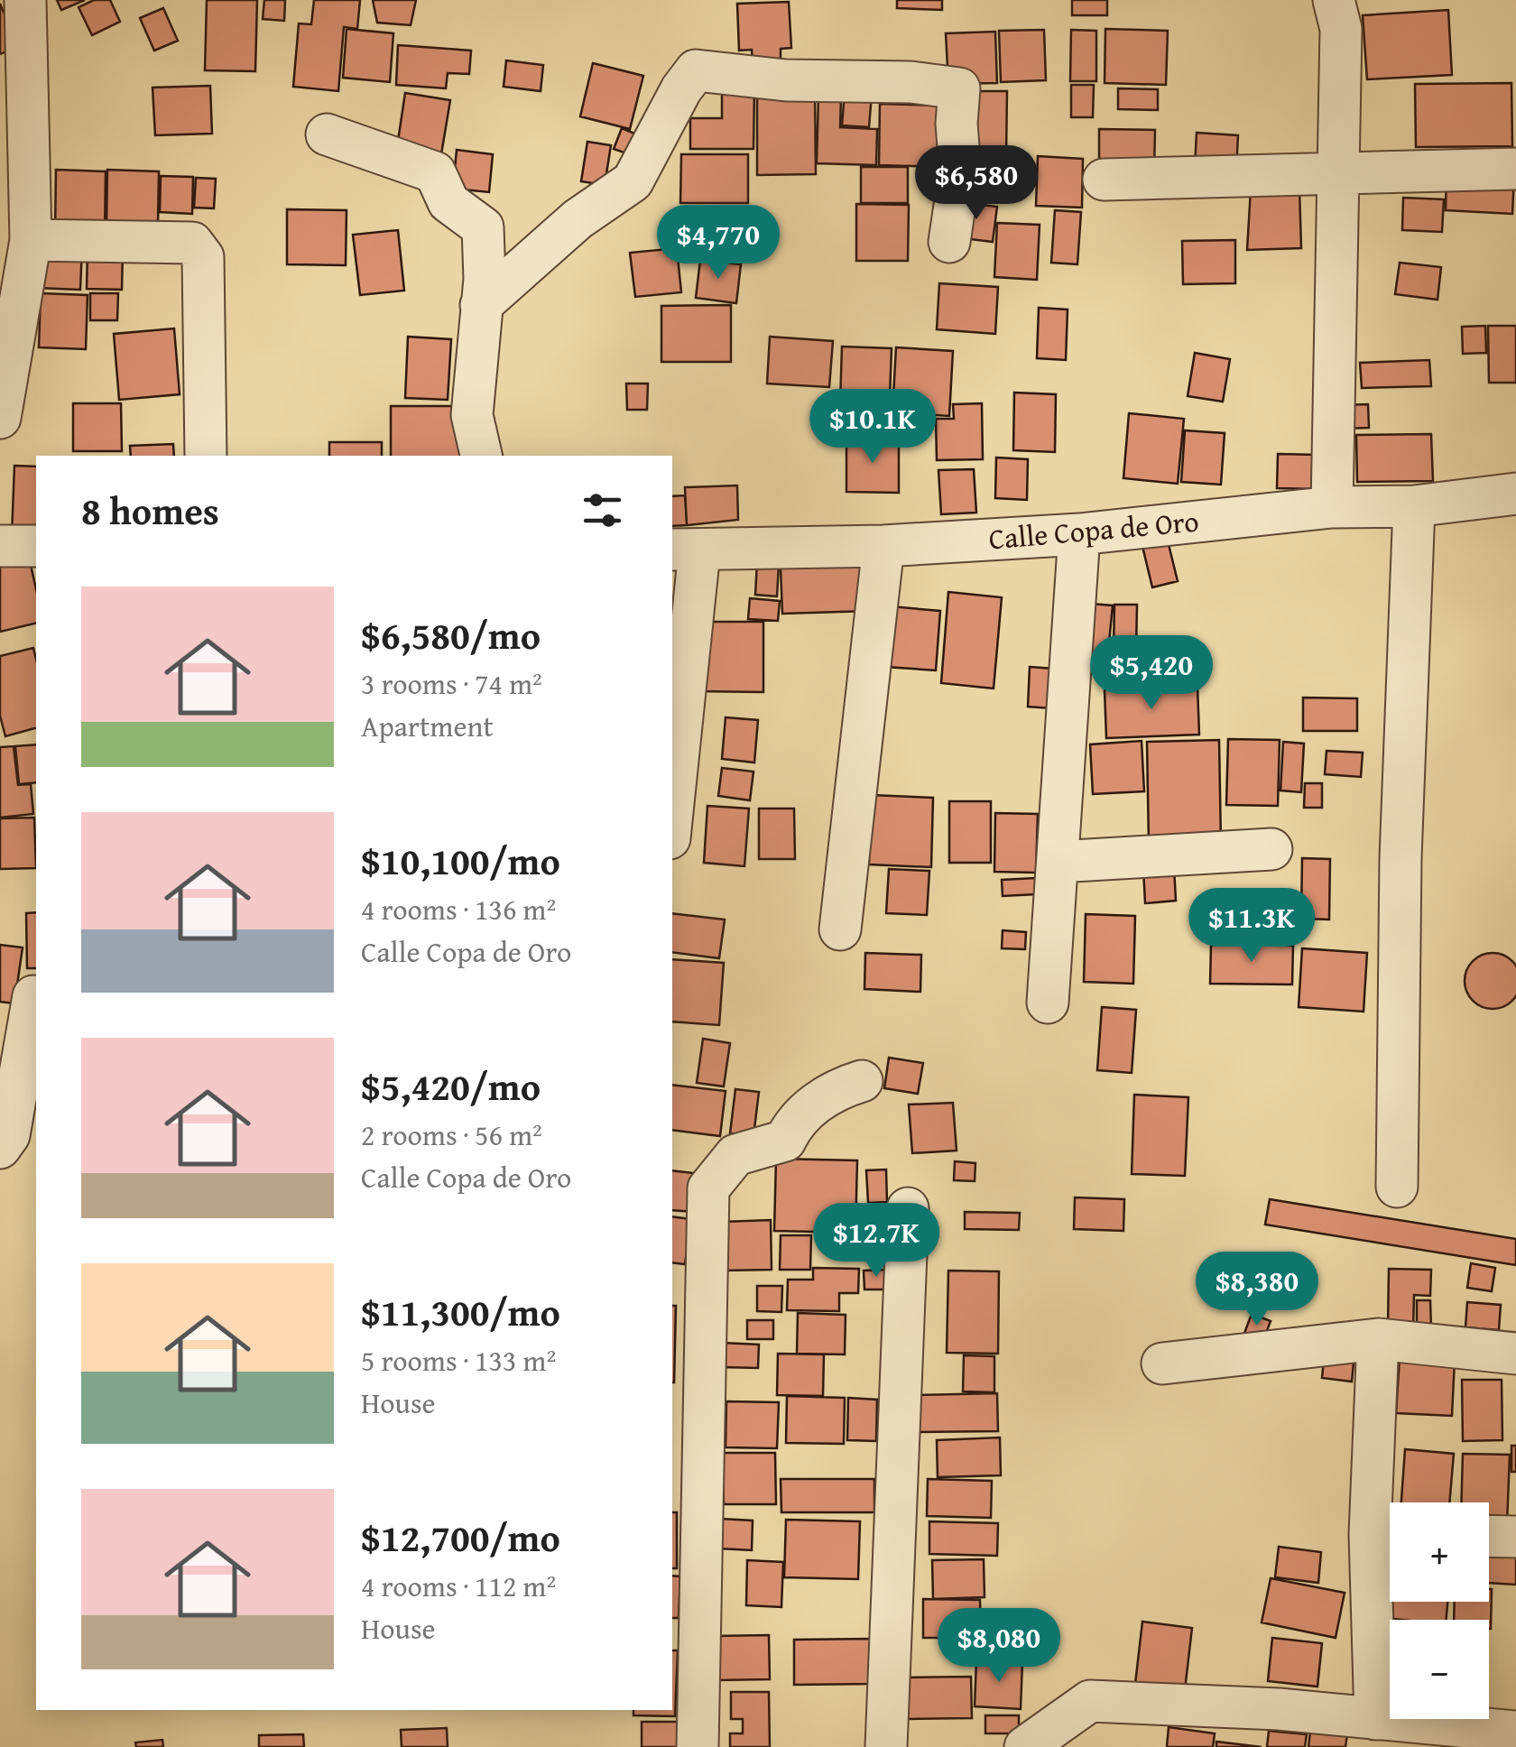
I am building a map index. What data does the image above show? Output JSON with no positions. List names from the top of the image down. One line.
{"streets":{"street":["Calle Copa de Oro"]},"page":{"price":["$6,580","$4,770","$10.1K","$5,420","$11.3K","$12.7K","$8,380","$8,080"],"heading":"8 homes","list":[{"name":"$6,580/mo","note":"3 rooms · 74 m² · Apartment"},{"name":"$10,100/mo","note":"4 rooms · 136 m² · Calle Copa de Oro"},{"name":"$5,420/mo","note":"2 rooms · 56 m² · Calle Copa de Oro"},{"name":"$11,300/mo","note":"5 rooms · 133 m² · House"},{"name":"$12,700/mo","note":"4 rooms · 112 m² · House"}],"map_buttons":["+","−"]}}
